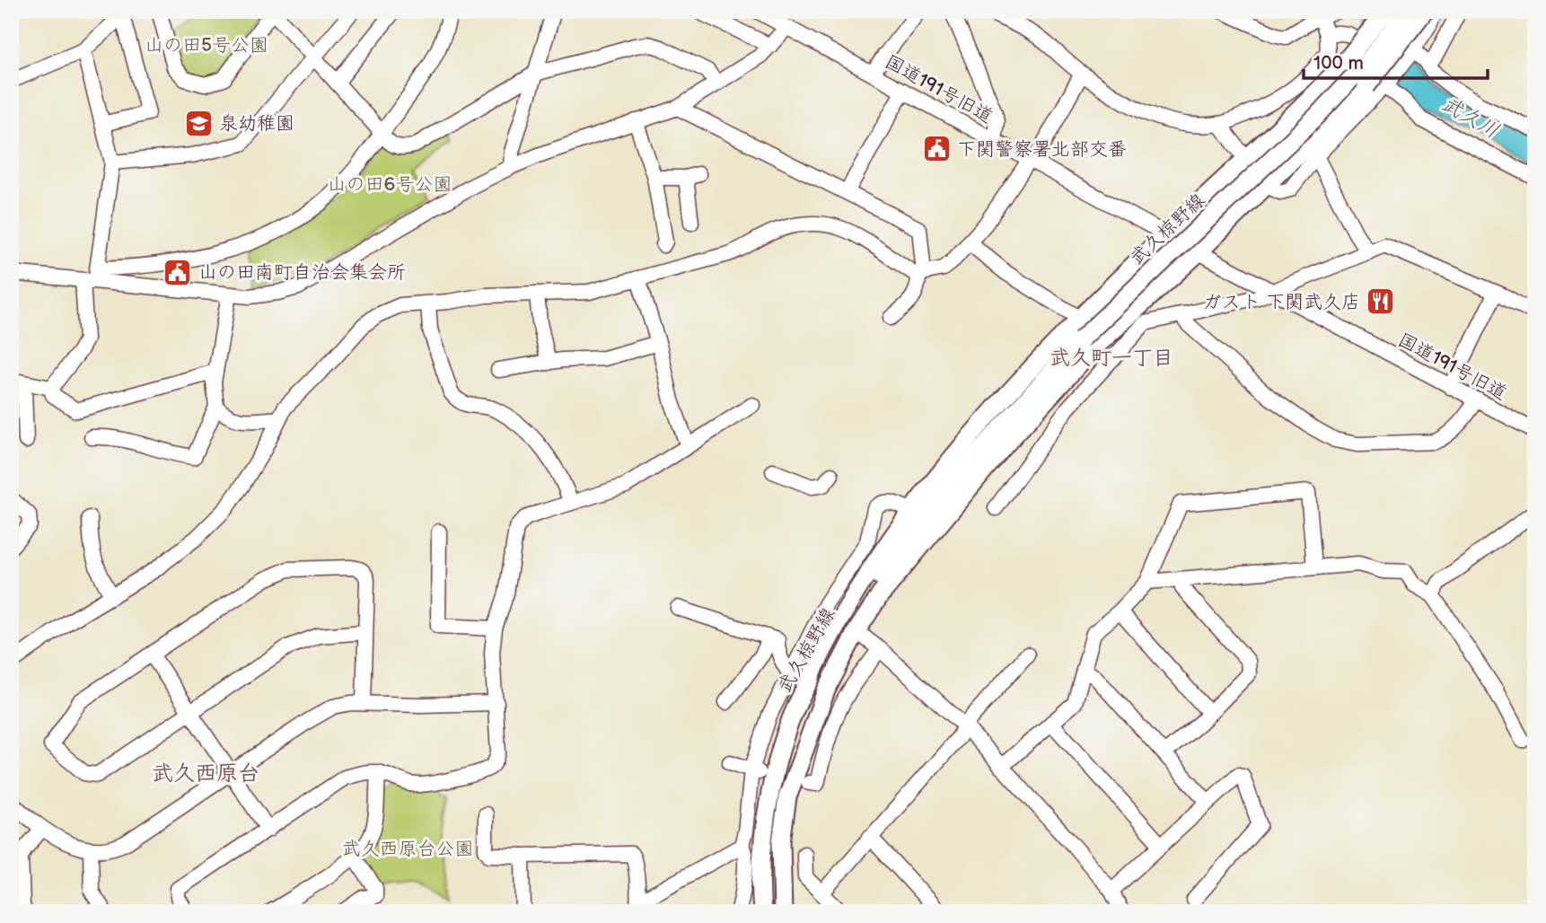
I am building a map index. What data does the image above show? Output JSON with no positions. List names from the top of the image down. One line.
{"streets":{"main road":["武久椋野線"],"street":["国道191号旧道"]},"districts":["武久町一丁目","武久西原台"],"water":["武久川"],"parks":["山の田5号公園","山の田6号公園","武久西原台公園"],"places":{"school or university":["泉幼稚園"],"public building":["下関警察署北部交番","山の田南町自治会集会所"],"restaurant":["ガスト 下関武久店"]},"scale_bar":"100 m"}
